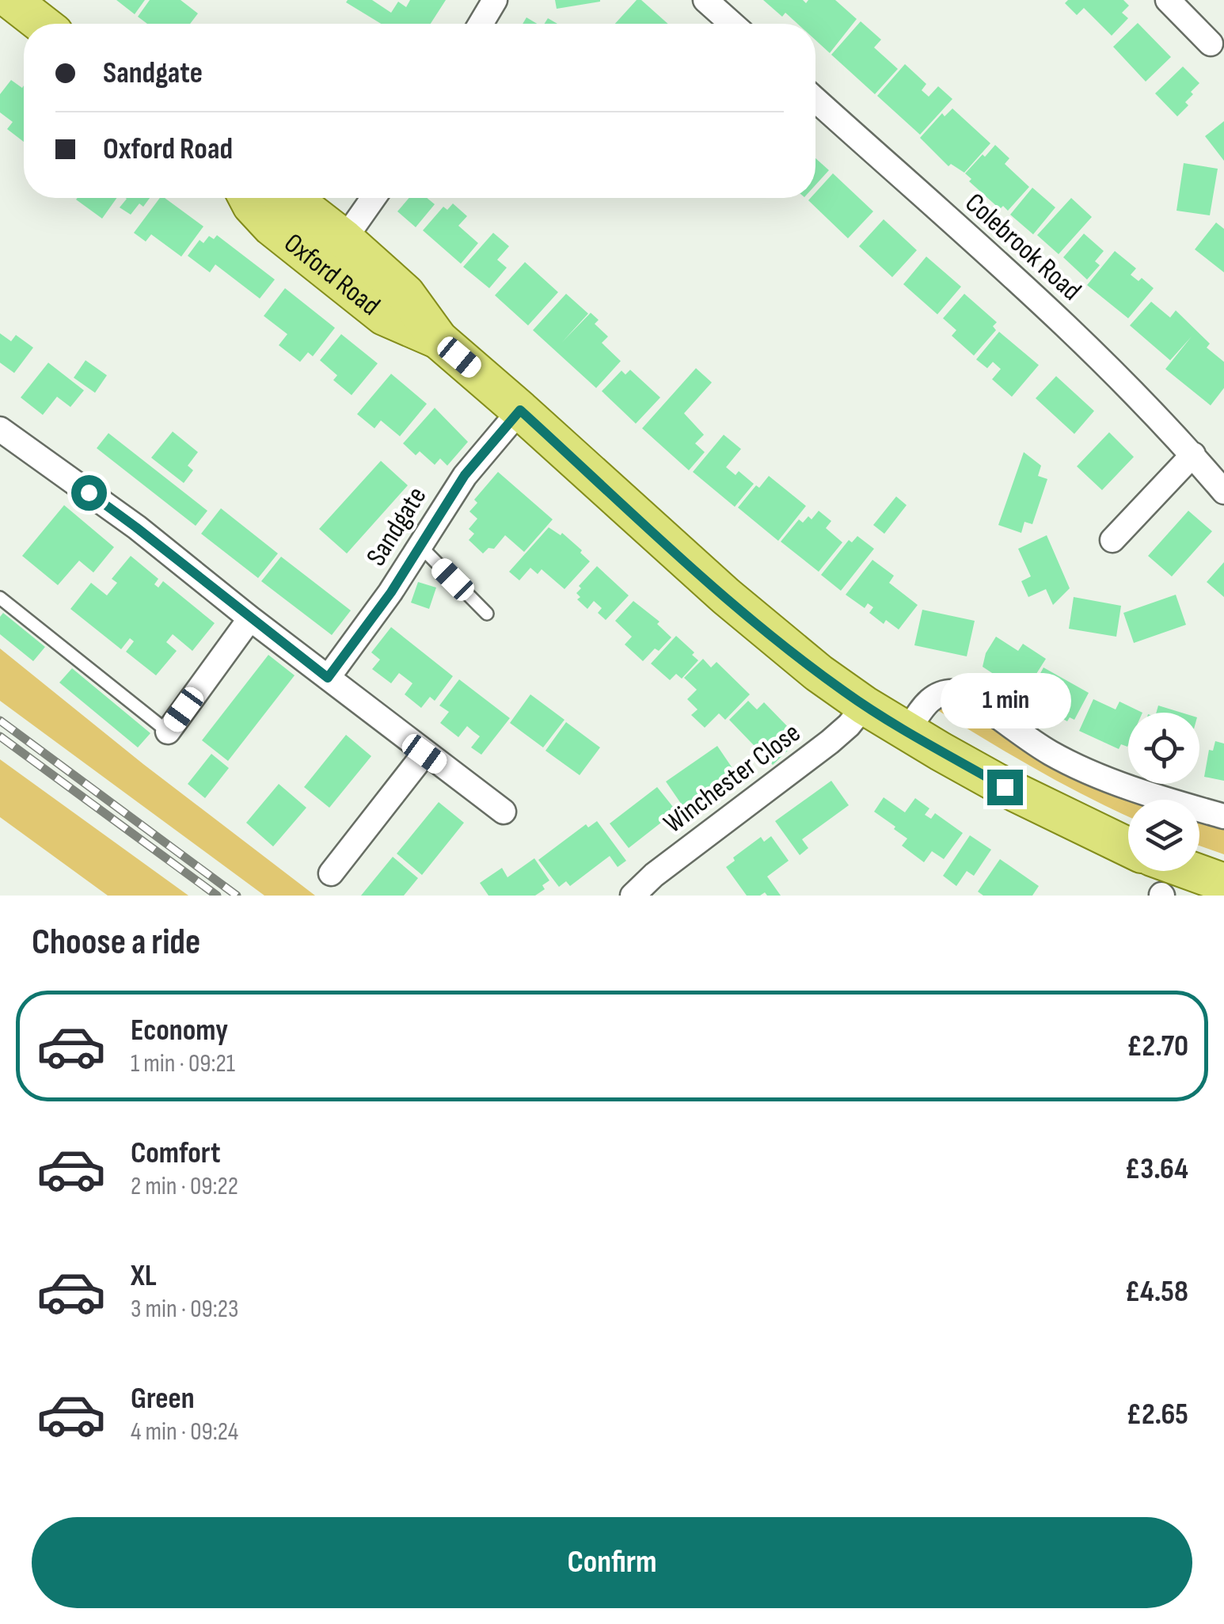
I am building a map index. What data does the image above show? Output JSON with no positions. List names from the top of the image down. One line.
{"streets":{"main road":["Oxford Road"],"street":["Colebrook Road","Sandgate","Winchester Close"]},"crossings":[["Oxford Road","Sandgate"],["Oxford Road","Winchester Close"]],"page":{"banner":["Sandgate","Oxford Road"],"bubble":"1 min","heading":"Choose a ride","list":[{"name":"Economy","note":"1 min · 09:21","value":"£2.70"},{"name":"Comfort","note":"2 min · 09:22","value":"£3.64"},{"name":"XL","note":"3 min · 09:23","value":"£4.58"},{"name":"Green","note":"4 min · 09:24","value":"£2.65"}],"buttons":"Confirm"}}
